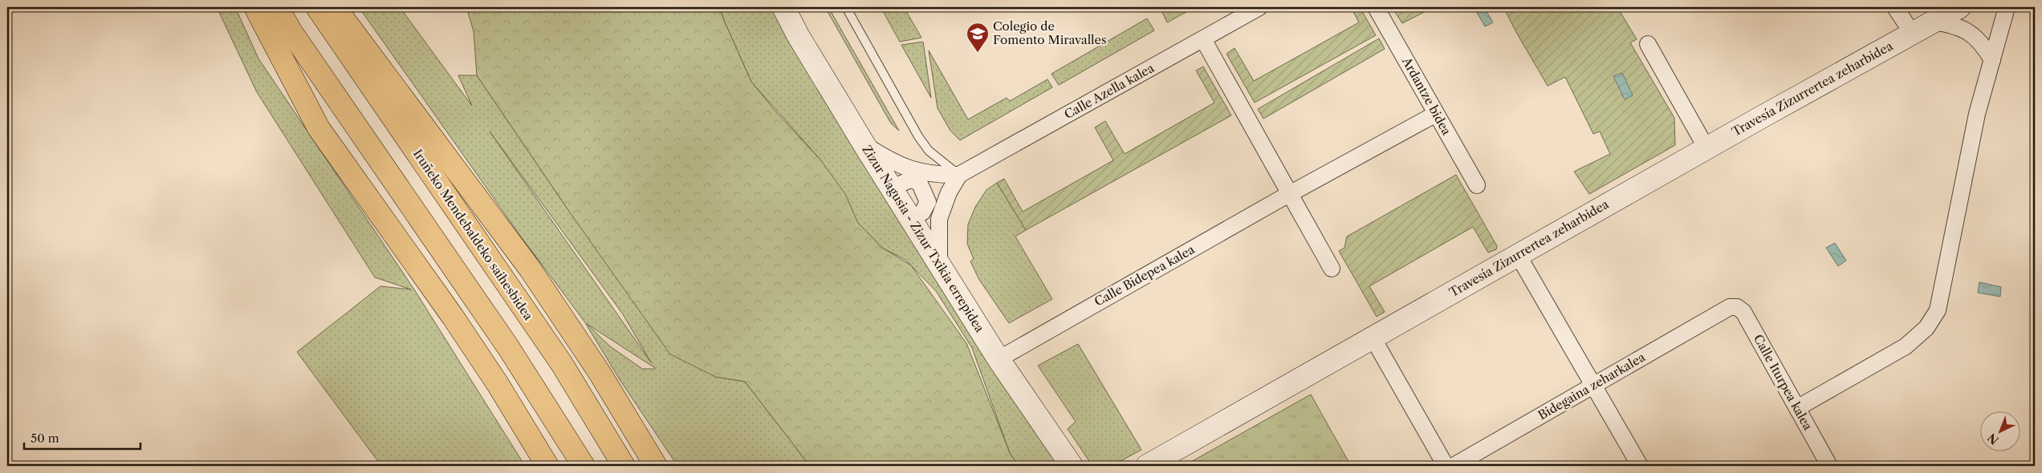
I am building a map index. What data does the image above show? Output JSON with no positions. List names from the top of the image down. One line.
{"streets":{"highway":["Iruñeko Mendebaldeko saihesbidea"],"street":["Travesía Zizurrertea zeharbidea","Calle Azella kalea","Ardantze bidea","Zizur Nagusia - Zizur Txikia errepidea","Calle Bidepea kalea","Calle Iturpea kalea","Bidegaina zeharkalea"]},"crossings":[["Ardantze bidea","Calle Bidepea kalea"],["Zizur Nagusia - Zizur Txikia errepidea","Calle Bidepea kalea"],["Calle Iturpea kalea","Bidegaina zeharkalea"]],"places":{"school or university":["Colegio de Fomento Miravalles"]},"scale_bar":"50 m","north":"bottom left"}
